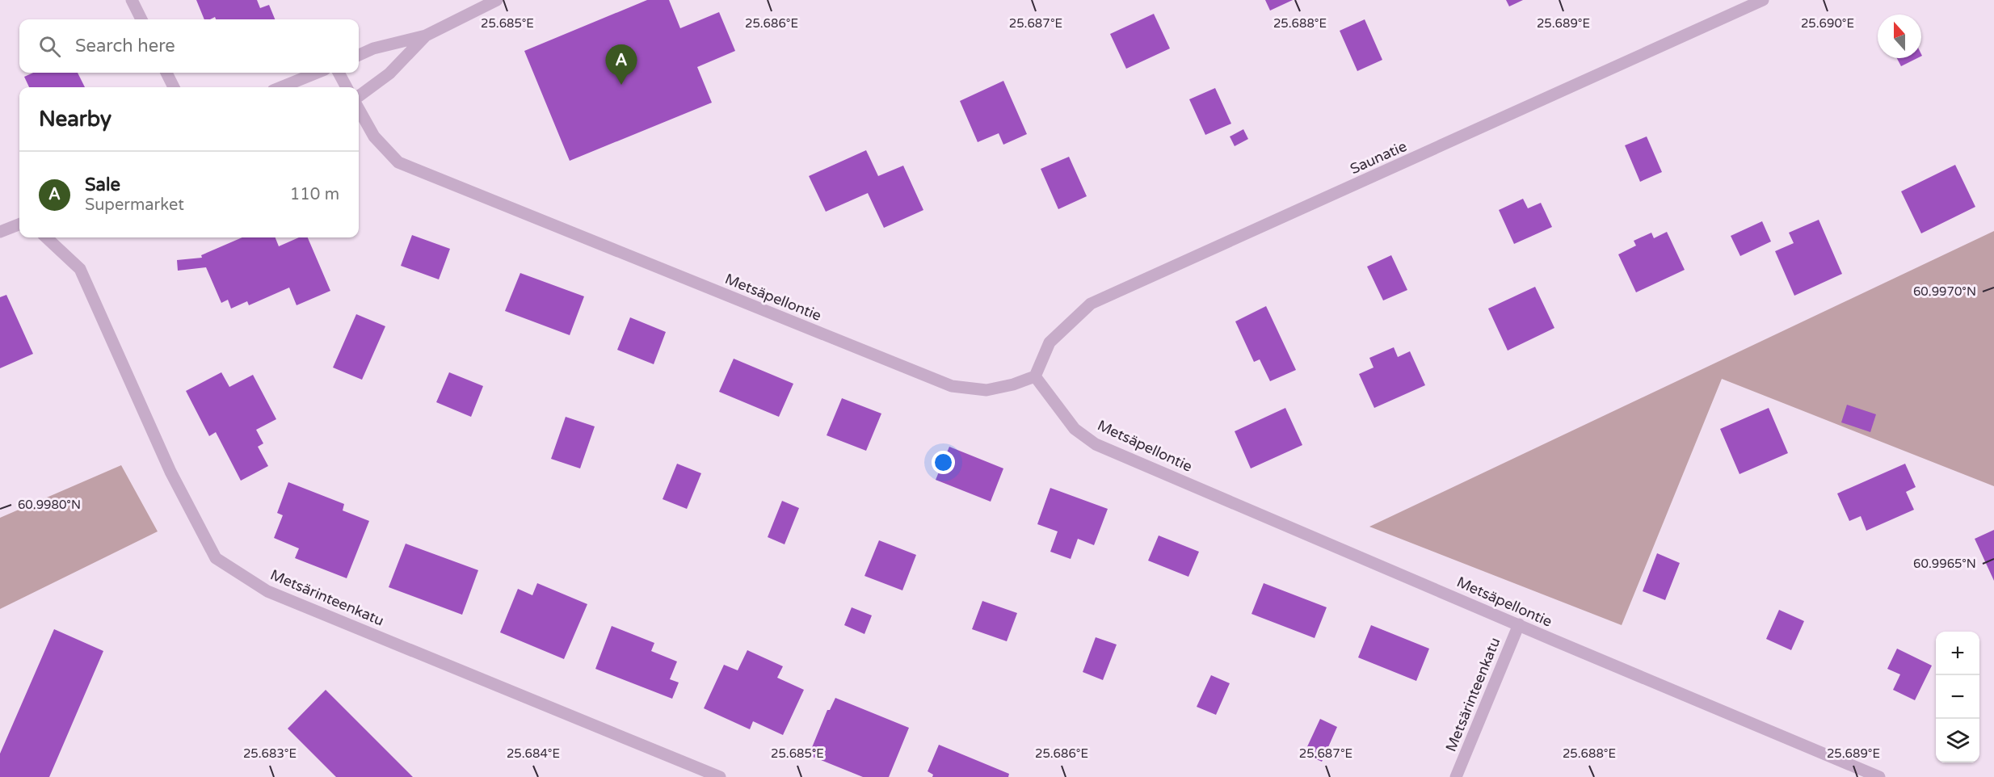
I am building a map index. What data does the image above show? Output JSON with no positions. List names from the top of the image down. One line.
{"streets":{"street":["Saunatie","Metsäpellontie","Metsärinteenkatu"]},"crossings":[["Saunatie","Metsäpellontie"],["Metsäpellontie","Metsärinteenkatu"]],"north":"top","page":{"search":"Search here","pins":"A","heading":"Nearby","list":[{"mark":"A","name":"Sale","note":"Supermarket","value":"110 m"}],"map_buttons":["+","−"]},"coordinates":["25.685°E","25.686°E","25.687°E","25.688°E","25.689°E","25.690°E","60.9970°N","60.9980°N","60.9965°N","25.683°E","25.684°E"]}
